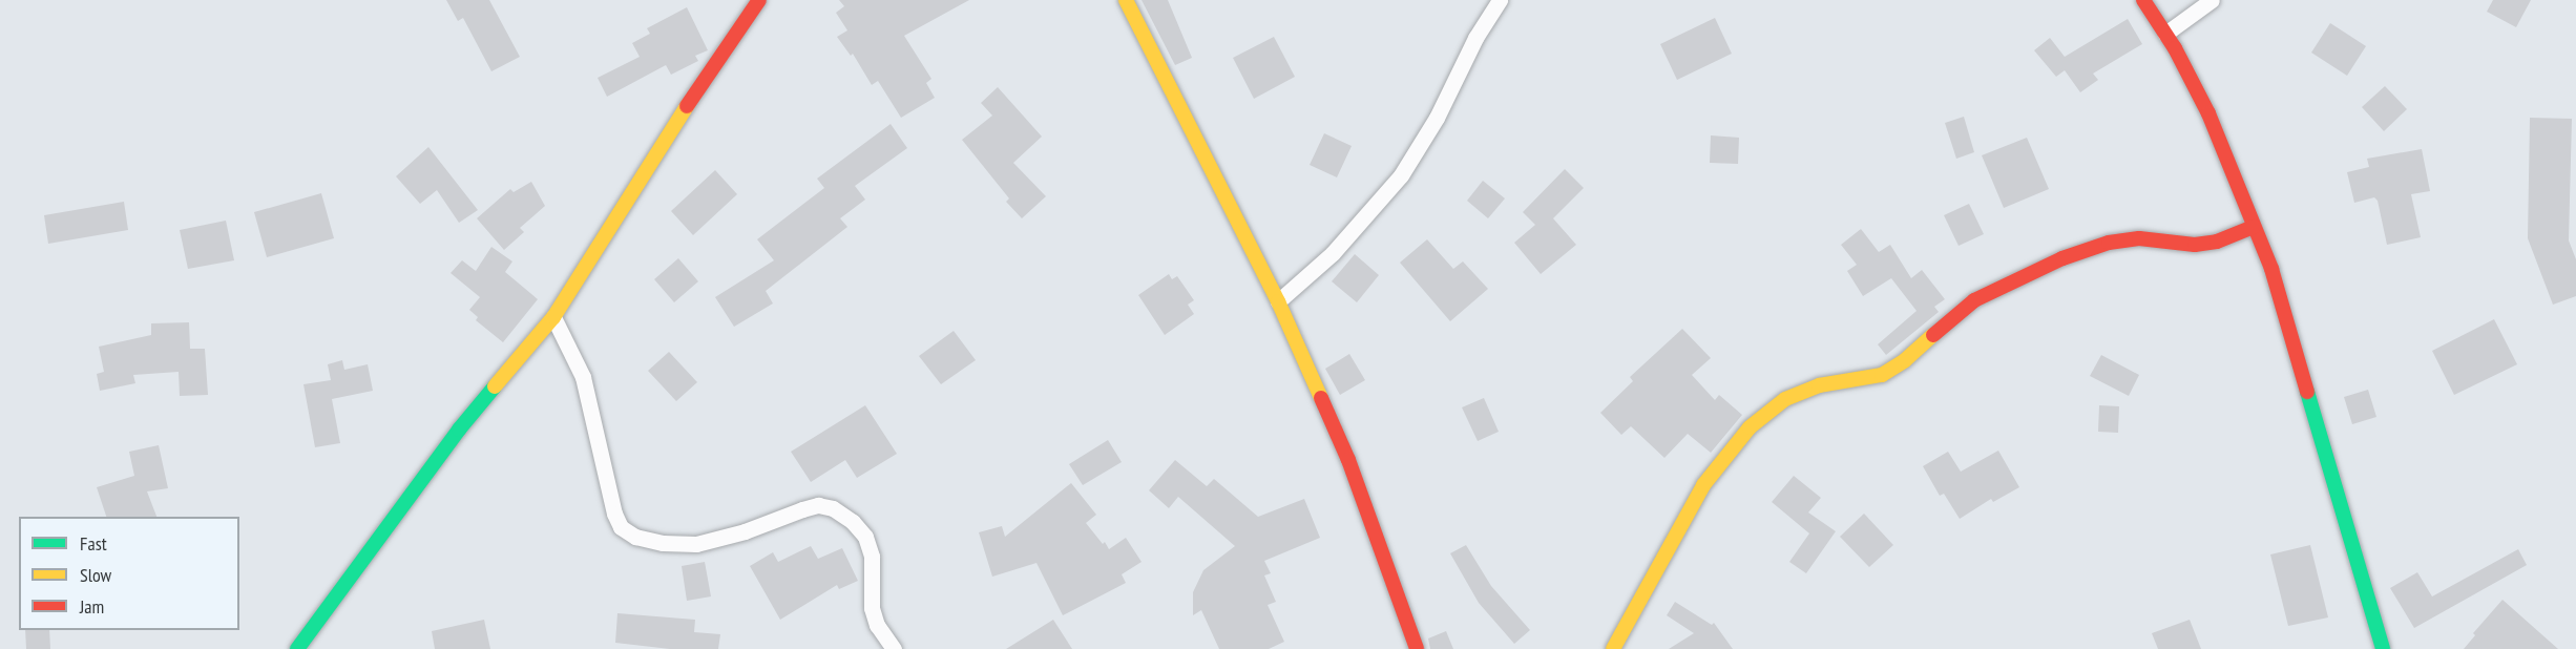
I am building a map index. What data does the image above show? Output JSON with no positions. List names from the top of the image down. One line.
{"legend":["Fast","Slow","Jam"]}
